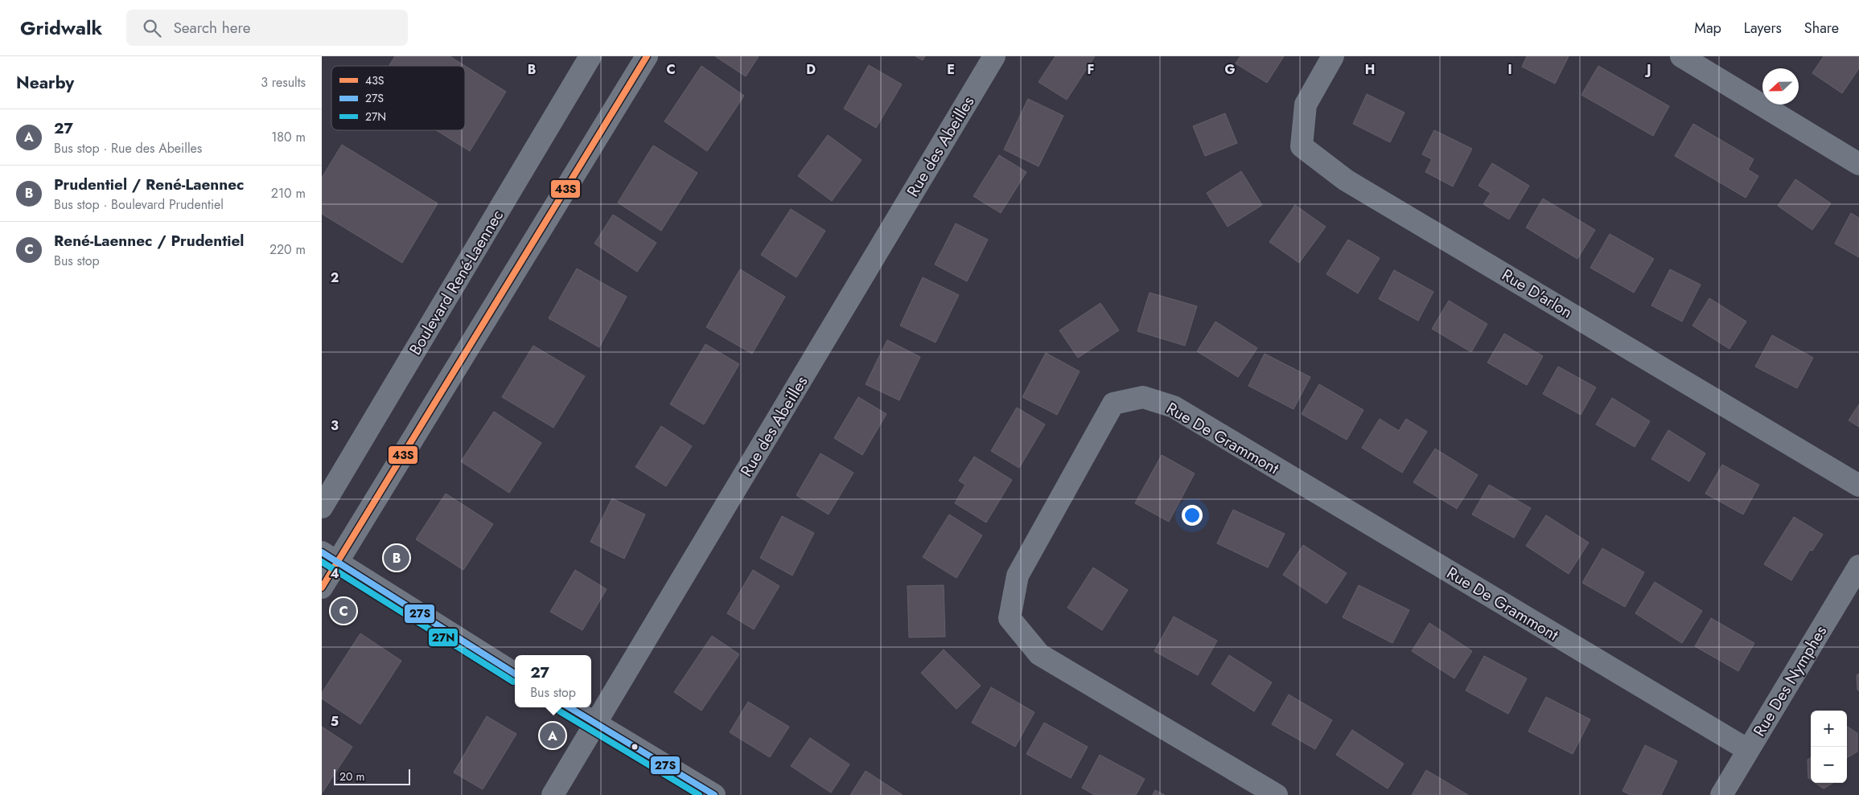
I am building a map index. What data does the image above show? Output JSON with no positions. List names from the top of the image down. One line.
{"streets":{"street":["Rue des Abeilles","Boulevard René-Laennec","Rue D'arlon","Rue De Grammont","Rue Des Nymphes"]},"crossings":[["Rue De Grammont","Rue Des Nymphes"]],"lines":["transit line 43S","transit line 27S","transit line 27N"],"legend":["43S","27S","27N"],"scale_bar":"20 m","north":"left","page":{"header":"Gridwalk","search":"Search here","nav":["Map","Layers","Share"],"heading":["Nearby","3 results"],"list":[{"mark":"A","name":"27","note":"Bus stop · Rue des Abeilles","value":"180 m"},{"mark":"B","name":"Prudentiel / René-Laennec","note":"Bus stop · Boulevard Prudentiel","value":"210 m"},{"mark":"C","name":"René-Laennec / Prudentiel","note":"Bus stop","value":"220 m"}],"pins":["B","C","A"],"popup":["27","Bus stop"],"map_buttons":["+","−"],"scale":"20 m"},"grid":{"columns":["B","C","D","E","F","G","H","I","J"],"rows":["2","3","4","5"]}}
